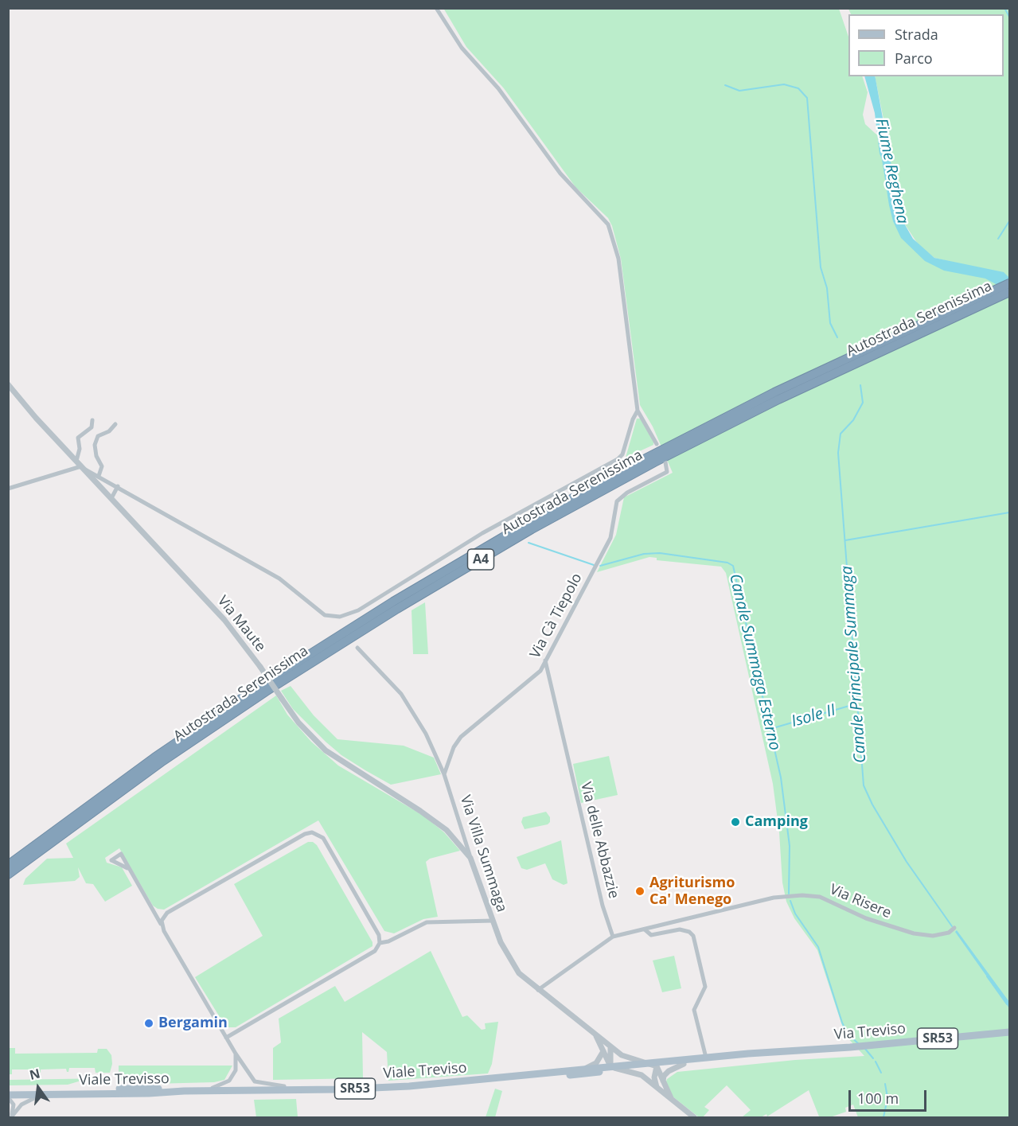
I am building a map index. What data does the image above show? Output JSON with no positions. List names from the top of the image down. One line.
{"streets":{"highway":["Autostrada Serenissima","A4"],"main road":["Via Treviso","SR53","Viale Treviso","Viale Trevisso"],"street":["Via Cà Tiepolo","Via Maute","Via delle Abbazzie","Via Villa Summaga","Via Risere"]},"crossings":[["Via Cà Tiepolo","Via delle Abbazzie"],["Via Cà Tiepolo","Via Villa Summaga"],["Via Maute","Via Villa Summaga"],["Via delle Abbazzie","Via Risere"],["Via Villa Summaga","Via Treviso"],["Via Villa Summaga","Viale Treviso"],["Via Risere","Via Treviso"],["Via Treviso","Viale Treviso"],["Viale Treviso","Viale Trevisso"]],"water":["Fiume Reghena","Canale Summaga Esterno","Canale Principale Summaga","Isole II"],"places":["Camping","Agriturismo Ca' Menego","Bergamin"],"legend":["Strada","Parco"],"scale_bar":"100 m","north":"top"}
